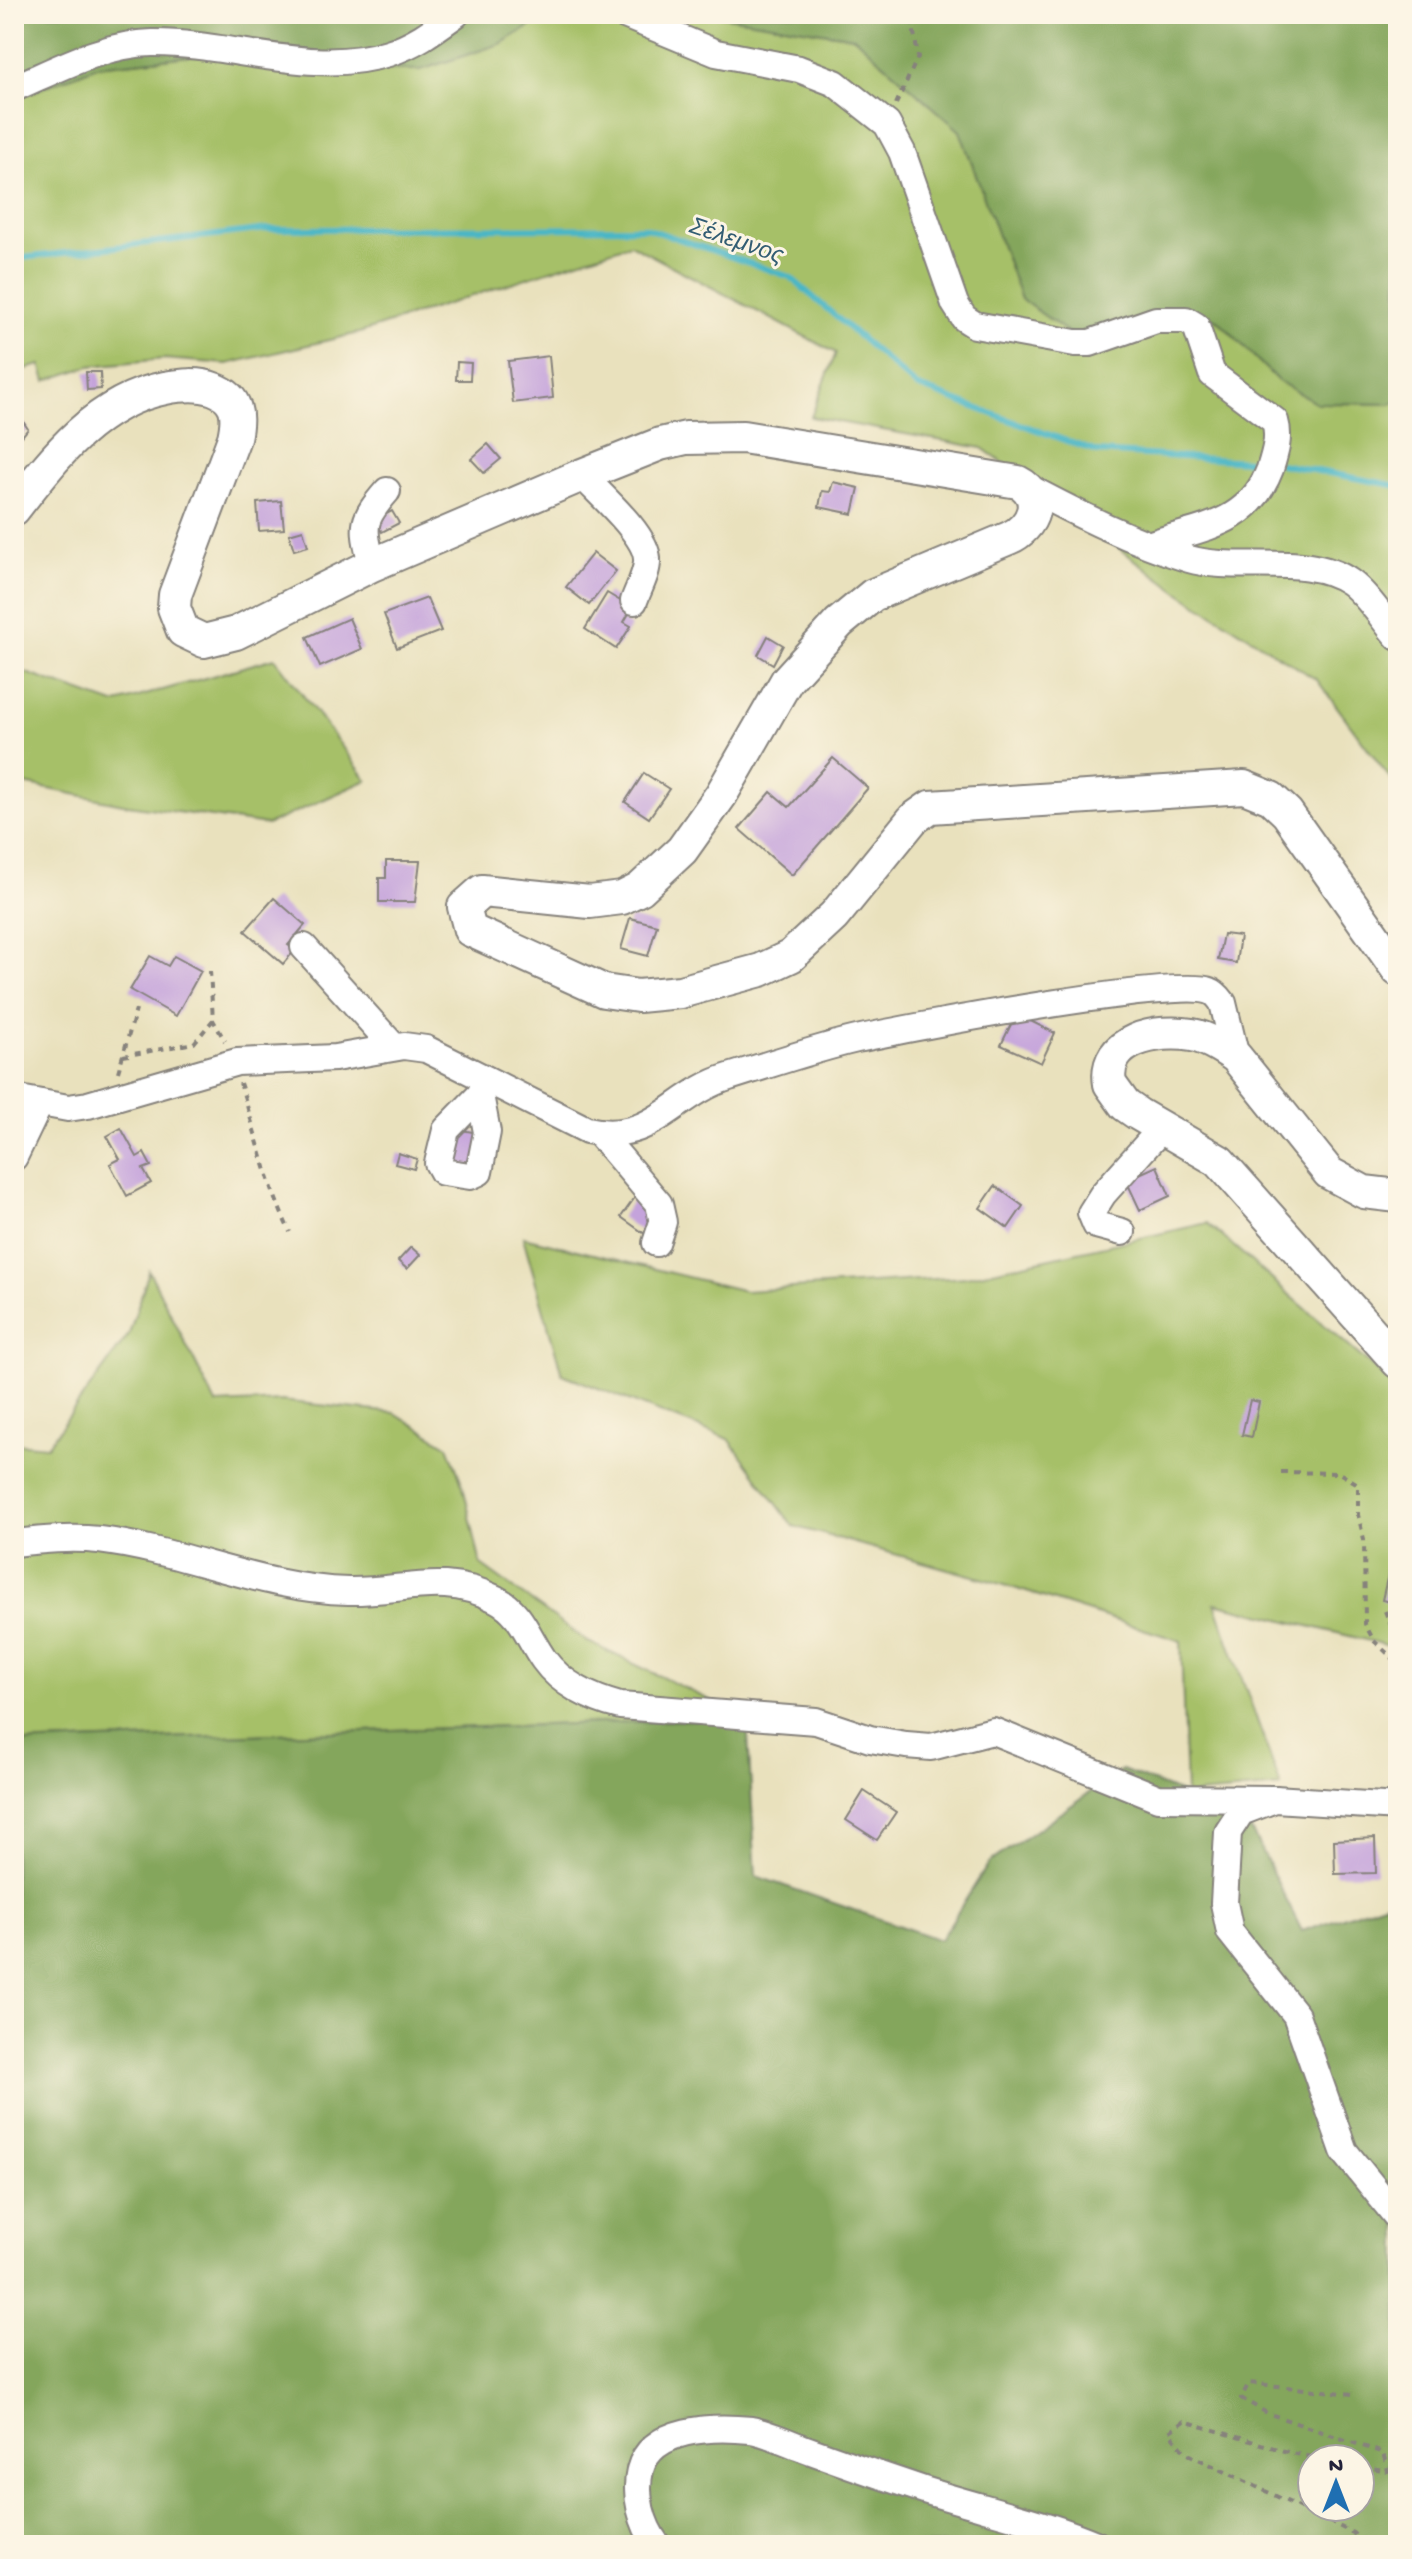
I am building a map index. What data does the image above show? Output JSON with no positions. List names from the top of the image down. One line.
{"water":["Σέλεμνος"],"north":"top"}
